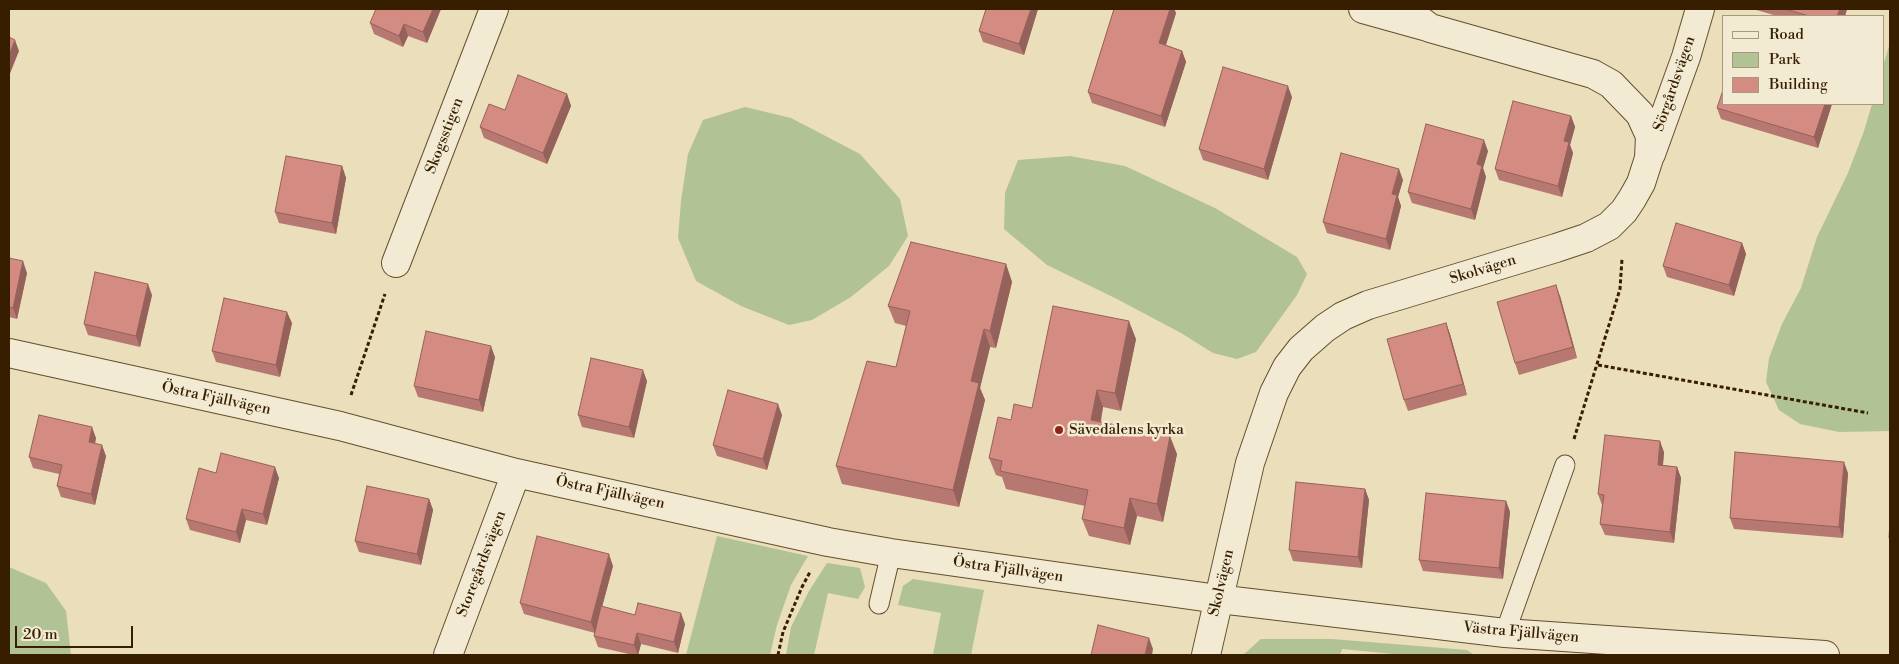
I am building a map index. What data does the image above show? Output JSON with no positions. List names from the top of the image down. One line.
{"streets":{"street":["Sörgårdsvägen","Skogsstigen","Skolvägen","Östra Fjällvägen","Storegårdsvägen","Västra Fjällvägen"]},"crossings":[["Sörgårdsvägen","Skolvägen"],["Skolvägen","Östra Fjällvägen"],["Skolvägen","Västra Fjällvägen"],["Östra Fjällvägen","Storegårdsvägen"],["Östra Fjällvägen","Västra Fjällvägen"]],"places":["Sävedalens kyrka"],"legend":["Road","Park","Building"],"scale_bar":"20 m"}
